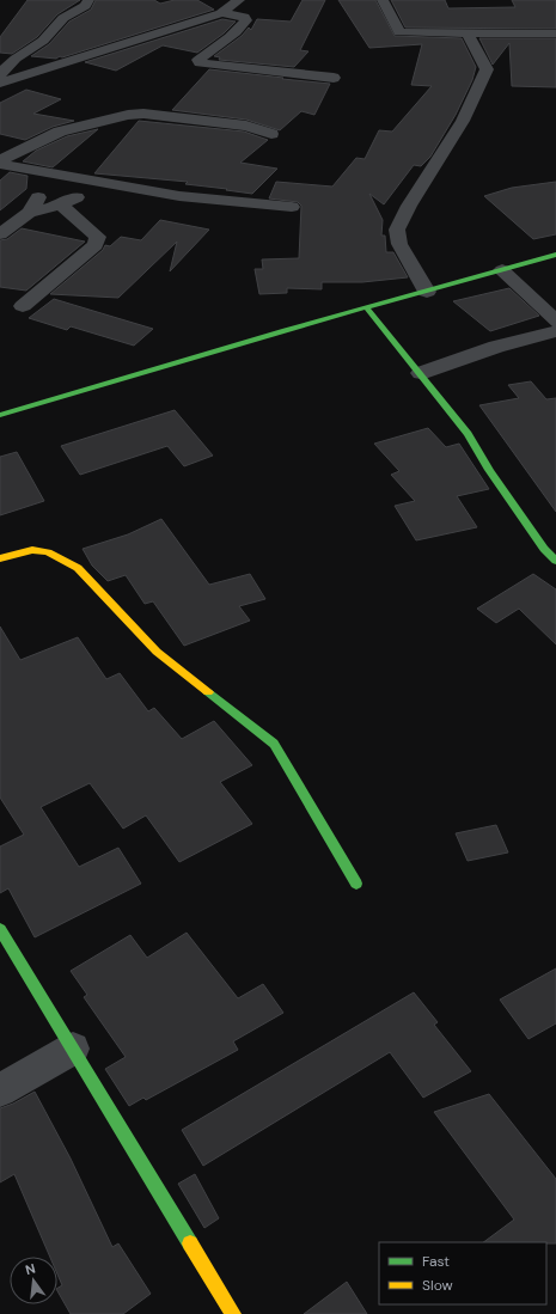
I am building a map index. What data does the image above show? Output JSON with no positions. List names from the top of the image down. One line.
{"legend":["Fast","Slow"],"north":"top"}
